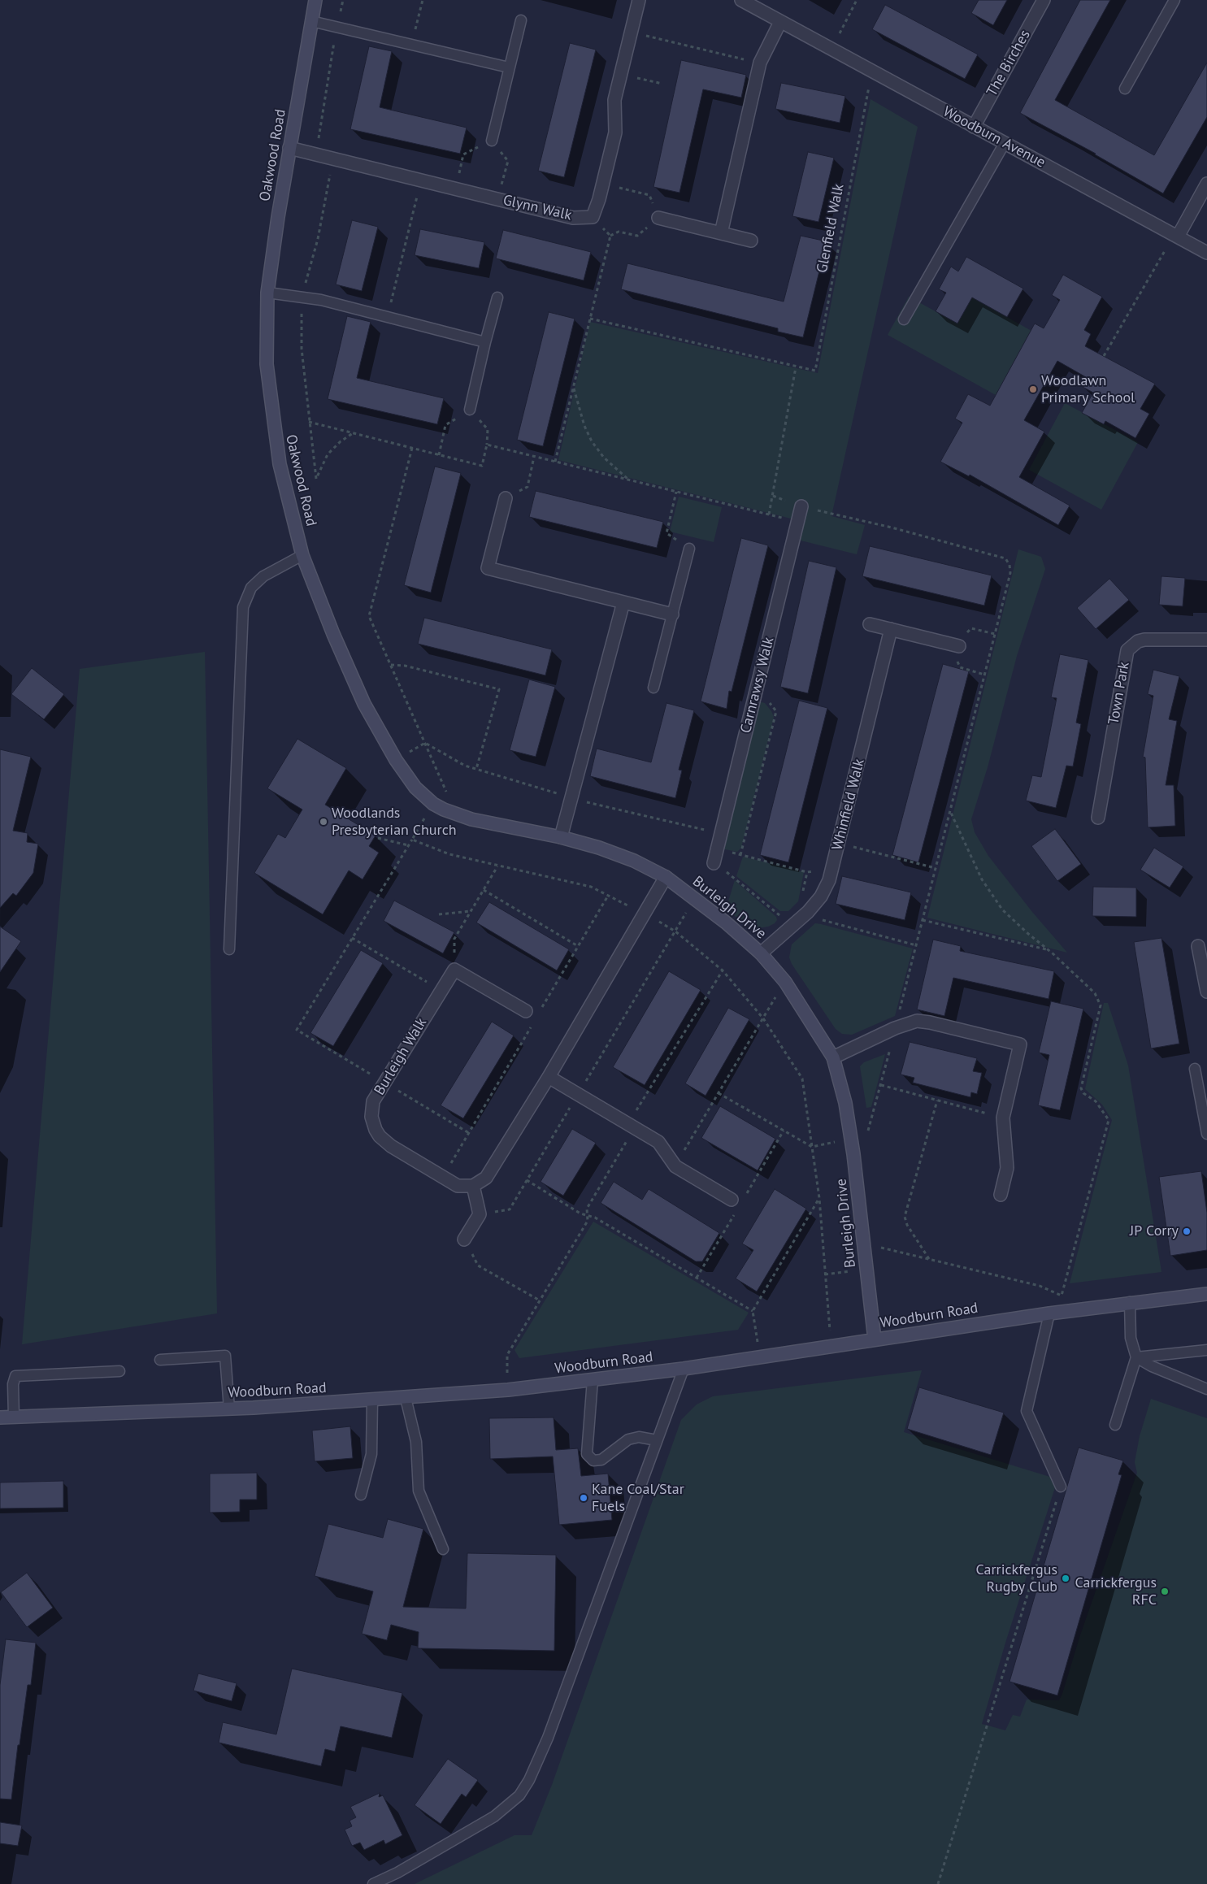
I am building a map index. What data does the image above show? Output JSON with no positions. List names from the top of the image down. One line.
{"streets":{"street":["The Birches","Woodburn Avenue","Oakwood Road","Glynn Walk","Carnrawsy Walk","Town Park","Whinfield Walk","Burleigh Drive","Burleigh Walk","Woodburn Road"],"path":["Glenfield Walk"]},"crossings":[["The Birches","Woodburn Avenue"],["Woodburn Avenue","Glenfield Walk"],["Oakwood Road","Glynn Walk"],["Oakwood Road","Burleigh Drive"],["Whinfield Walk","Burleigh Drive"],["Burleigh Drive","Woodburn Road"]],"places":["Woodlawn Primary School","Woodlands Presbyterian Church","JP Corry","Kane Coal/Star Fuels","Carrickfergus Rugby Club","Carrickfergus RFC"]}
